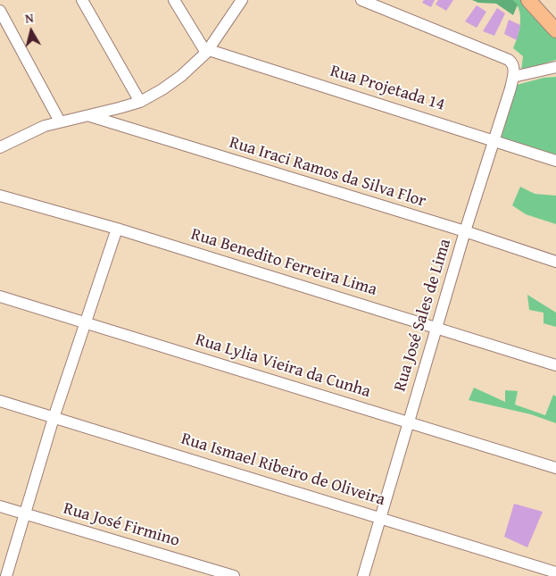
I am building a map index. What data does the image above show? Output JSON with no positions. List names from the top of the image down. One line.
{"streets":{"street":["Rua Projetada 14","Rua Iraci Ramos da Silva Flor","Rua Benedito Ferreira Lima","Rua José Sales de Lima","Rua Lylia Vieira da Cunha","Rua Ismael Ribeiro de Oliveira","Rua José Firmino"]},"crossings":[["Rua Projetada 14","Rua José Sales de Lima"],["Rua Iraci Ramos da Silva Flor","Rua José Sales de Lima"],["Rua Benedito Ferreira Lima","Rua José Sales de Lima"],["Rua José Sales de Lima","Rua Lylia Vieira da Cunha"],["Rua José Sales de Lima","Rua Ismael Ribeiro de Oliveira"]],"north":"top"}
